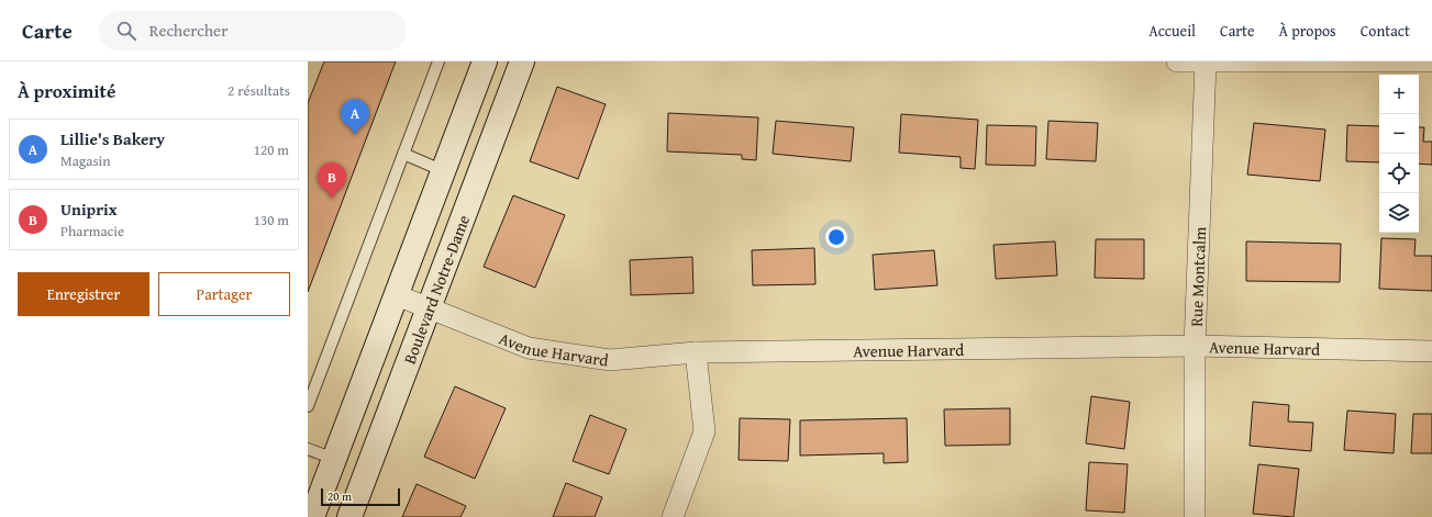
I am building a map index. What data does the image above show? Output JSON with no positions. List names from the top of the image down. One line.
{"streets":{"street":["Rue Montcalm","Boulevard Notre-Dame","Avenue Harvard"]},"crossings":[["Rue Montcalm","Avenue Harvard"],["Boulevard Notre-Dame","Avenue Harvard"]],"scale_bar":"20 m","page":{"header":"Carte","search":"Rechercher","nav":["Accueil","Carte","À propos","Contact"],"heading":["À proximité","2 résultats"],"map_buttons":["+","−"],"pins":["A","B"],"list":[{"mark":"A","name":"Lillie's Bakery","note":"Magasin","value":"120 m"},{"mark":"B","name":"Uniprix","note":"Pharmacie","value":"130 m"}],"buttons":["Enregistrer","Partager"],"scale":"20 m"}}
